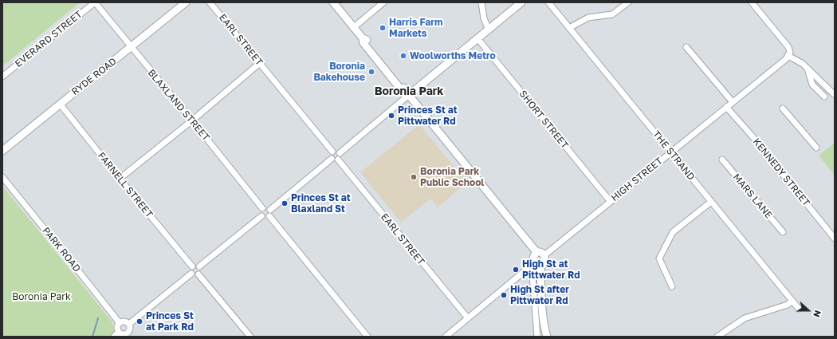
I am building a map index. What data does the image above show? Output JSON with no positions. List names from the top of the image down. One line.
{"streets":{"main road":["RYDE ROAD"],"street":["EVERARD STREET","EARL STREET","BLAXLAND STREET","SHORT STREET","THE STRAND","KENNEDY STREET","HIGH STREET","FARNELL STREET","MARS LANE","PARK ROAD"]},"crossings":[["EVERARD STREET","BLAXLAND STREET"],["RYDE ROAD","BLAXLAND STREET"],["RYDE ROAD","FARNELL STREET"],["SHORT STREET","HIGH STREET"],["THE STRAND","HIGH STREET"],["KENNEDY STREET","HIGH STREET"]],"districts":["Boronia Park"],"parks":["Boronia Park"],"places":["Harris Farm Markets","Woolworths Metro","Boronia Bakehouse","Princes St at Pittwater Rd","Boronia Park Public School","Princes St at Blaxland St","High St at Pittwater Rd","High St after Pittwater Rd","Princes St at Park Rd"],"north":"right"}
